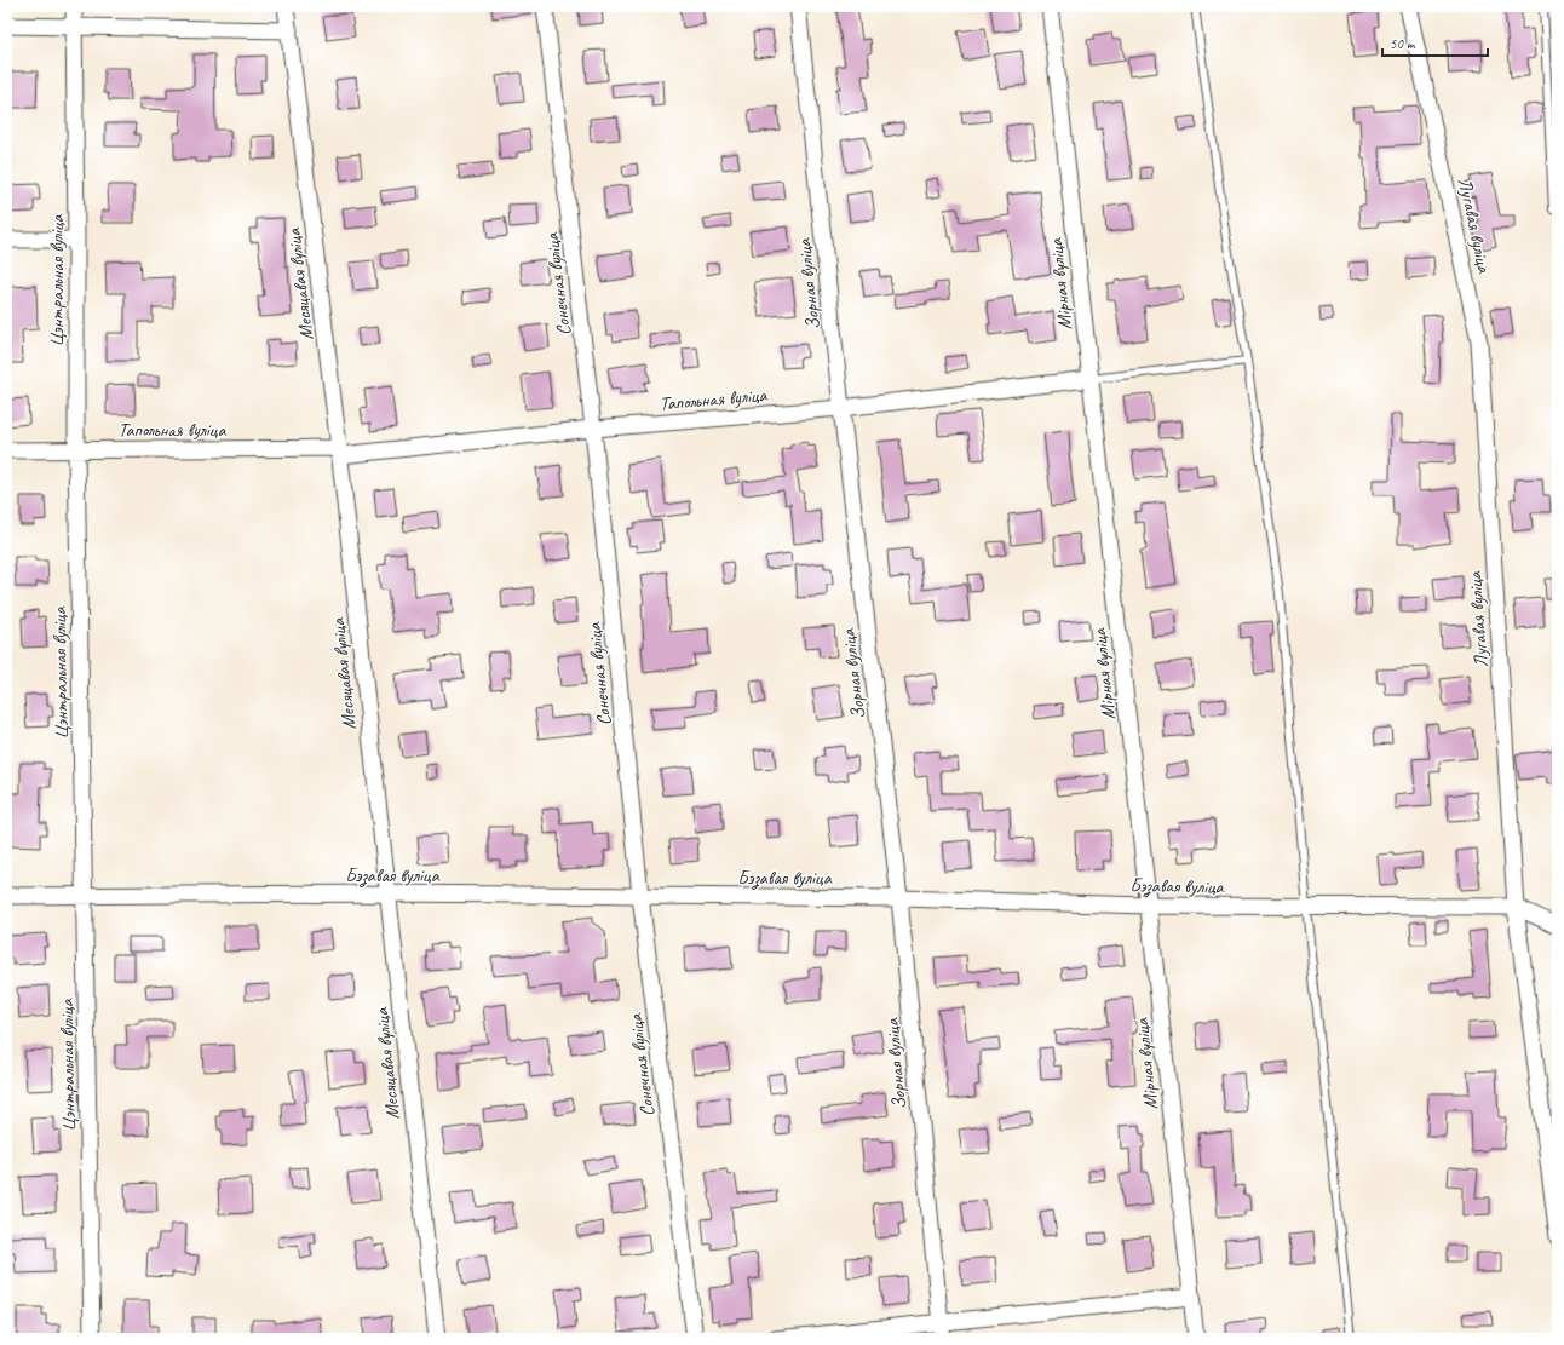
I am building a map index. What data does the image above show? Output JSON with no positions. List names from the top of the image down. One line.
{"streets":{"street":["Лугавая вуліца","Цэнтральная вуліца","Месяцавая вуліца","Сонечная вуліца","Зорная вуліца","Мірная вуліца","Тапольная вуліца","Бэзавая вуліца"]},"crossings":[["Лугавая вуліца","Бэзавая вуліца"],["Цэнтральная вуліца","Тапольная вуліца"],["Цэнтральная вуліца","Бэзавая вуліца"],["Месяцавая вуліца","Тапольная вуліца"],["Месяцавая вуліца","Бэзавая вуліца"],["Сонечная вуліца","Тапольная вуліца"],["Сонечная вуліца","Бэзавая вуліца"],["Зорная вуліца","Тапольная вуліца"],["Зорная вуліца","Бэзавая вуліца"],["Мірная вуліца","Тапольная вуліца"],["Мірная вуліца","Бэзавая вуліца"]],"scale_bar":"50 m"}
